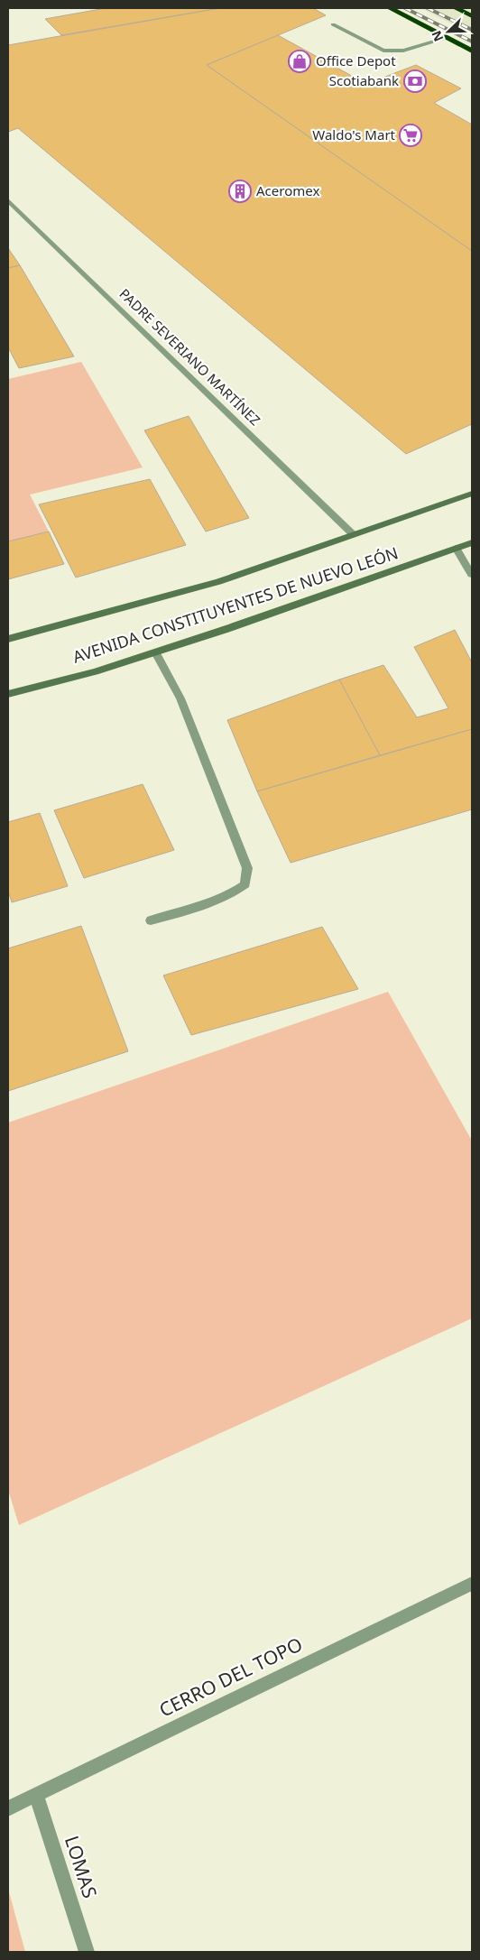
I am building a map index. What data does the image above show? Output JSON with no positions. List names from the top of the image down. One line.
{"streets":{"main road":["AVENIDA CONSTITUYENTES DE NUEVO LEÓN"],"street":["PADRE SEVERIANO MARTÍNEZ","CERRO DEL TOPO","LOMAS"]},"crossings":[["PADRE SEVERIANO MARTÍNEZ","AVENIDA CONSTITUYENTES DE NUEVO LEÓN"],["CERRO DEL TOPO","LOMAS"]],"places":{"shop":["Office Depot"],"bank":["Scotiabank"],"supermarket":["Waldo's Mart"],"building":["Aceromex"]},"north":"bottom left"}
